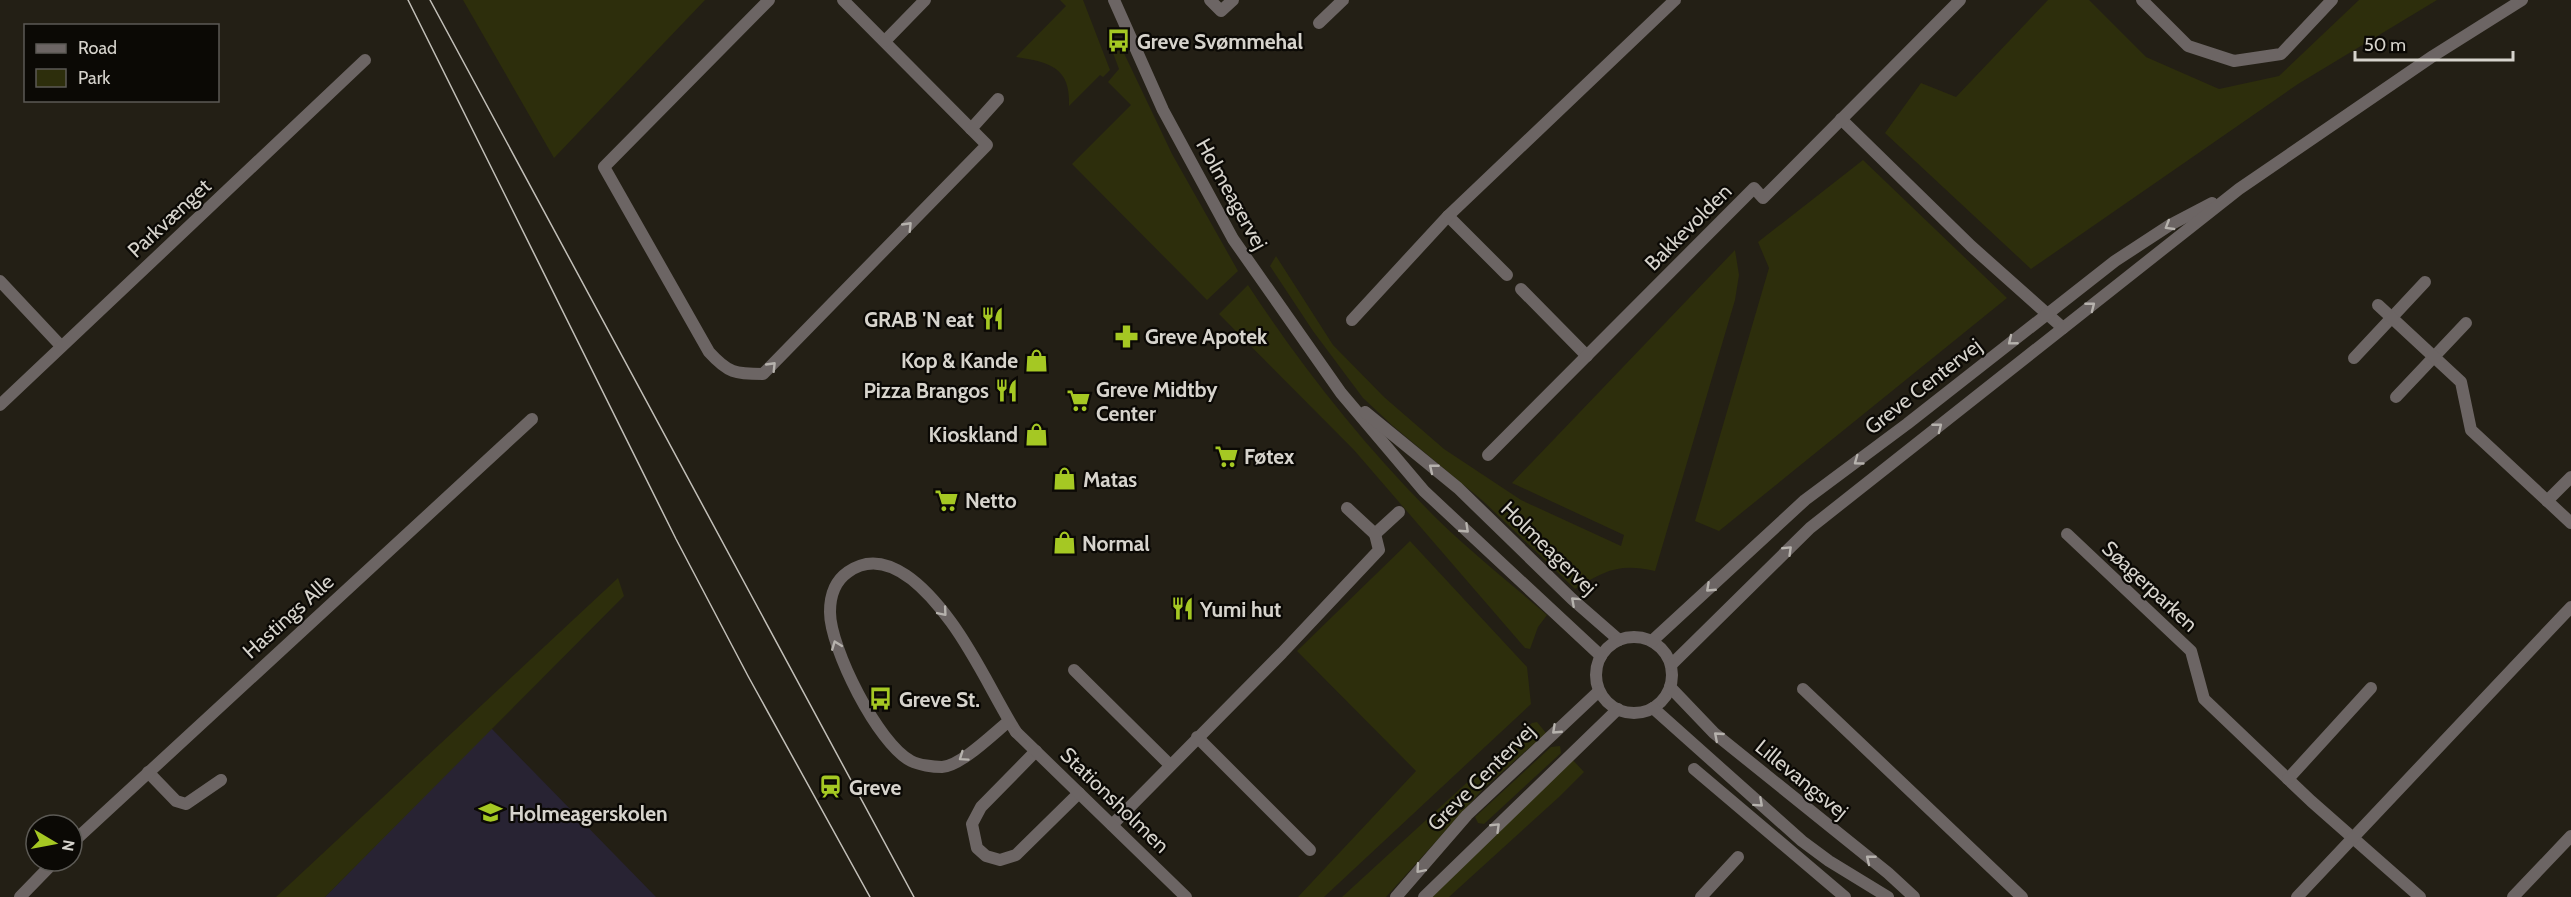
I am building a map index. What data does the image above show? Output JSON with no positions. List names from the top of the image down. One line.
{"streets":{"street":["Holmeagervej","Parkvænget","Bakkevolden","Greve Centervej","Søagerparken","Hastings Alle","Lillevangsvej","Stationsholmen"]},"crossings":[["Holmeagervej","Greve Centervej"],["Holmeagervej","Lillevangsvej"],["Greve Centervej","Lillevangsvej"]],"places":{"bus stop":["Greve Svømmehal","Greve St."],"restaurant":["GRAB 'N eat","Pizza Brangos","Yumi hut"],"pharmacy":["Greve Apotek"],"shop":["Kop & Kande","Kioskland","Matas","Normal"],"supermarket":["Greve Midtby Center","Føtex","Netto"],"station":["Greve"],"school or university":["Holmeagerskolen"]},"legend":["Road","Park"],"scale_bar":"50 m","north":"right"}
